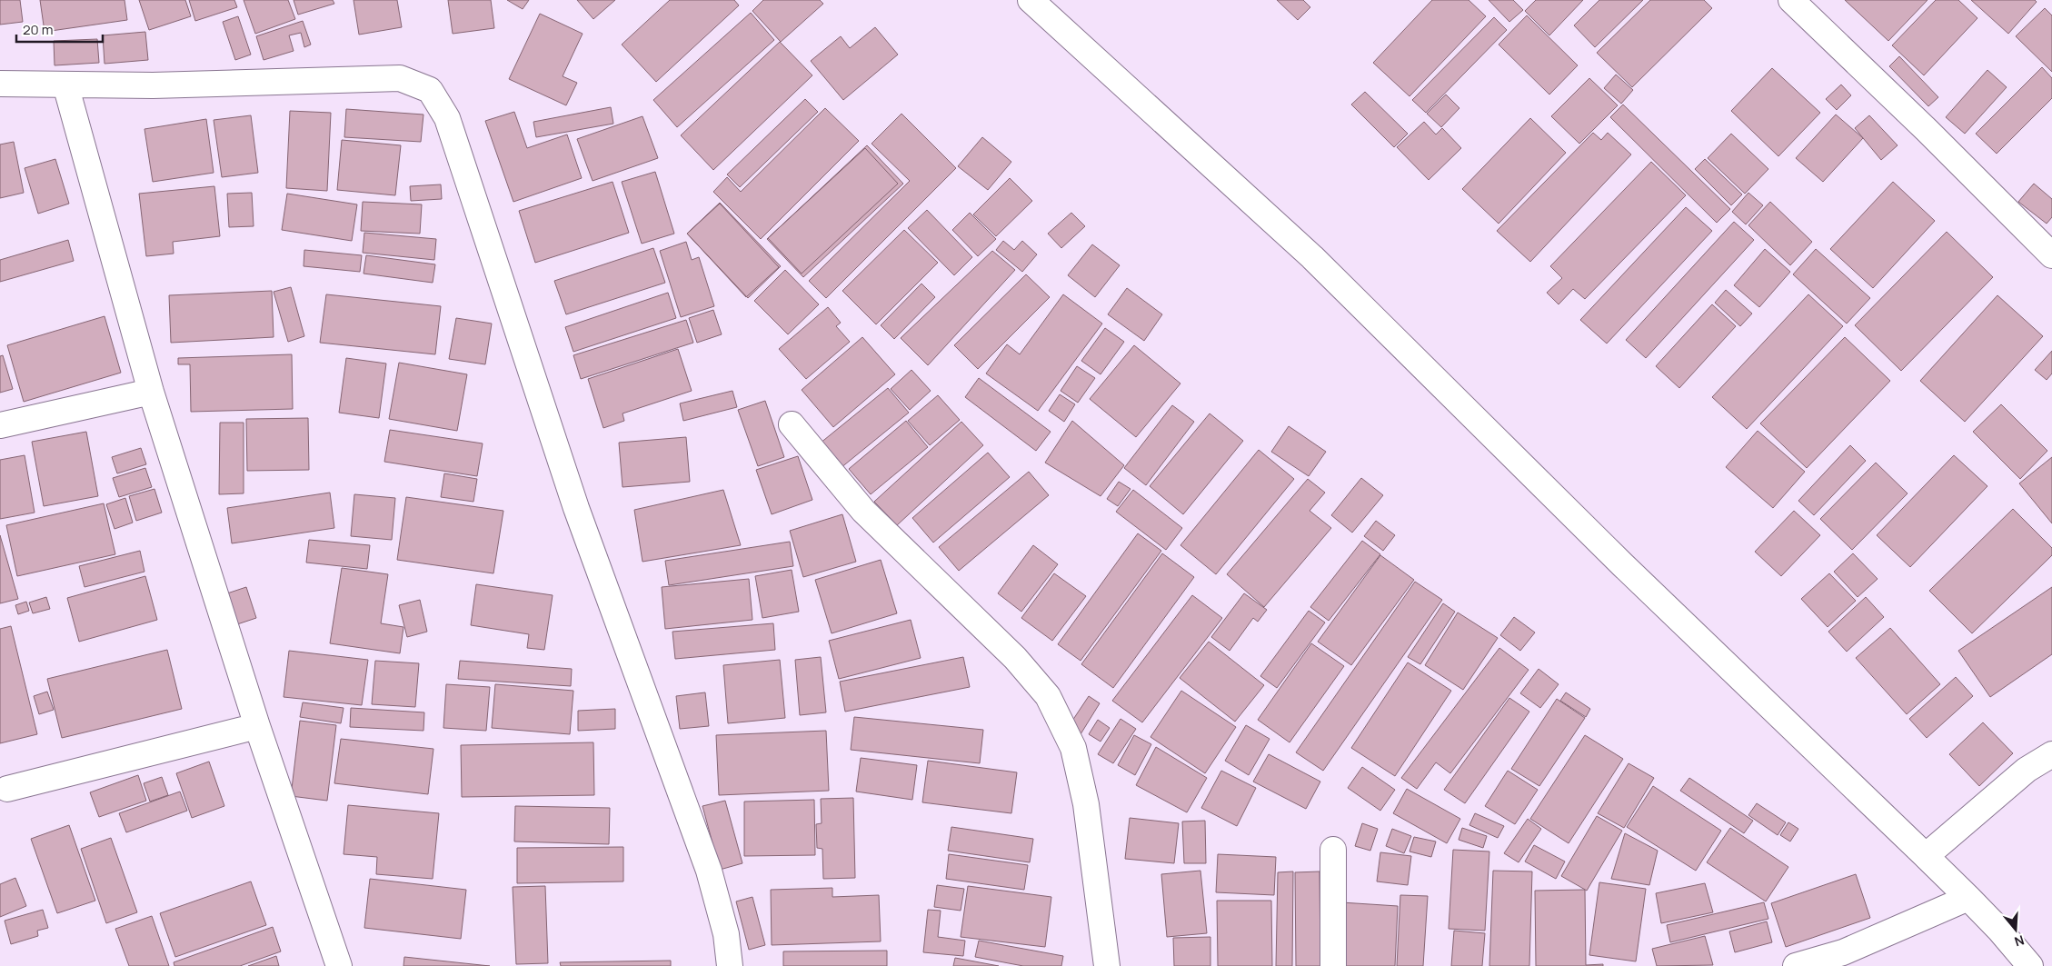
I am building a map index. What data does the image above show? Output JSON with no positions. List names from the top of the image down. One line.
{"scale_bar":"20 m","north":"bottom"}
